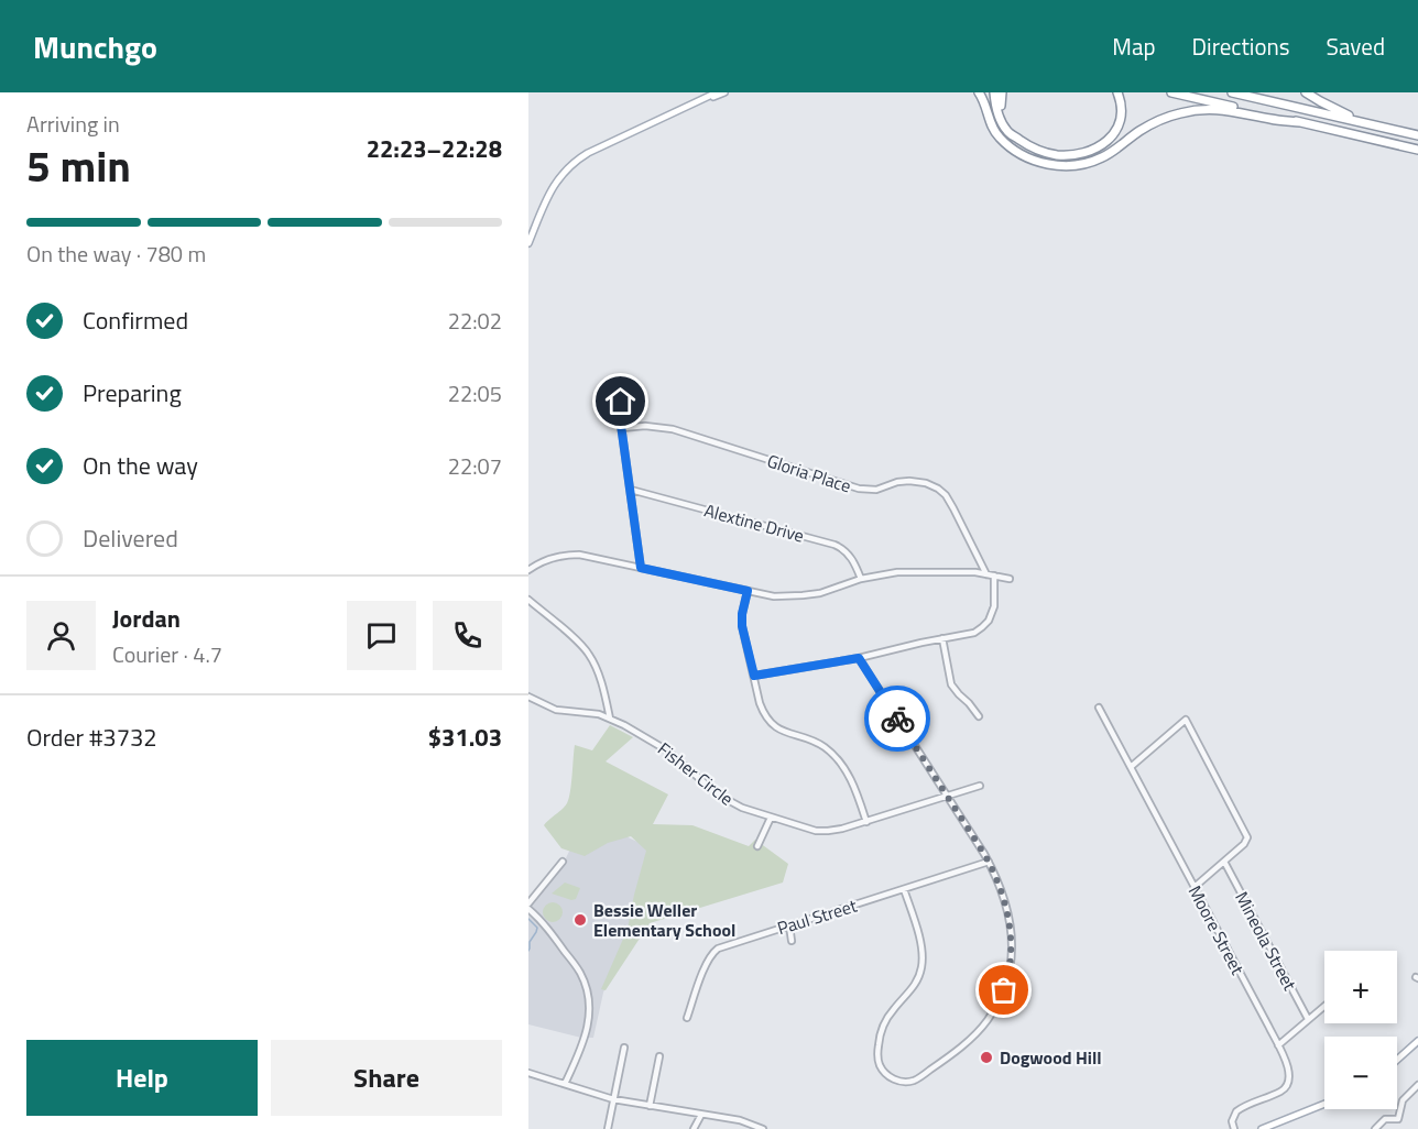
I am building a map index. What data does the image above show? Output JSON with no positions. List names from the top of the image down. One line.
{"streets":{"street":["Gloria Place","Alextine Drive","Fisher Circle","Paul Street","Moore Street","Mineola Street"]},"places":["Bessie Weller Elementary School","Dogwood Hill"],"page":{"header":"Munchgo","nav":["Map","Directions","Saved"],"heading":["5 min","Arriving in","22:23–22:28"],"panel":["Jordan","Courier · 4.7","Order #3732","$31.03"],"bar":"On the way · 780 m","list":[["Confirmed","22:02"],["Preparing","22:05"],["On the way","22:07"],"Delivered"],"map_buttons":["+","−"],"buttons":["Help","Share"]}}
